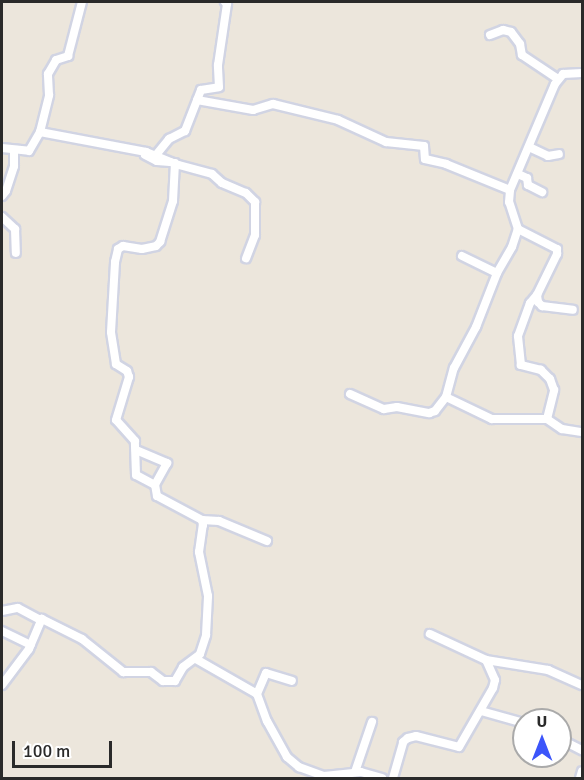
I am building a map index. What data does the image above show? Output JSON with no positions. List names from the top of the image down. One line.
{"scale_bar":"100 m","north":"top"}
